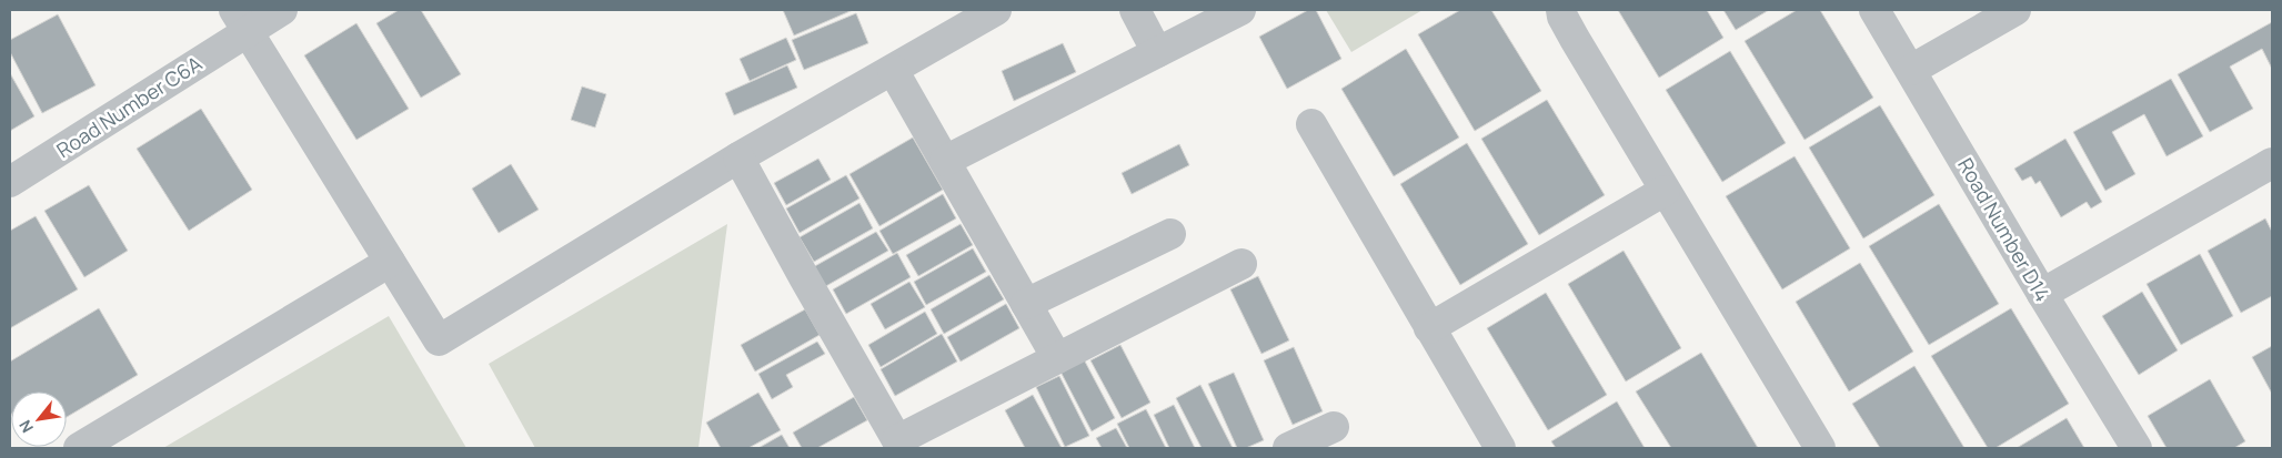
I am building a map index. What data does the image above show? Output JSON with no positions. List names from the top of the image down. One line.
{"streets":{"street":["Road Number C6A","Road Number D14"]},"north":"bottom left"}
